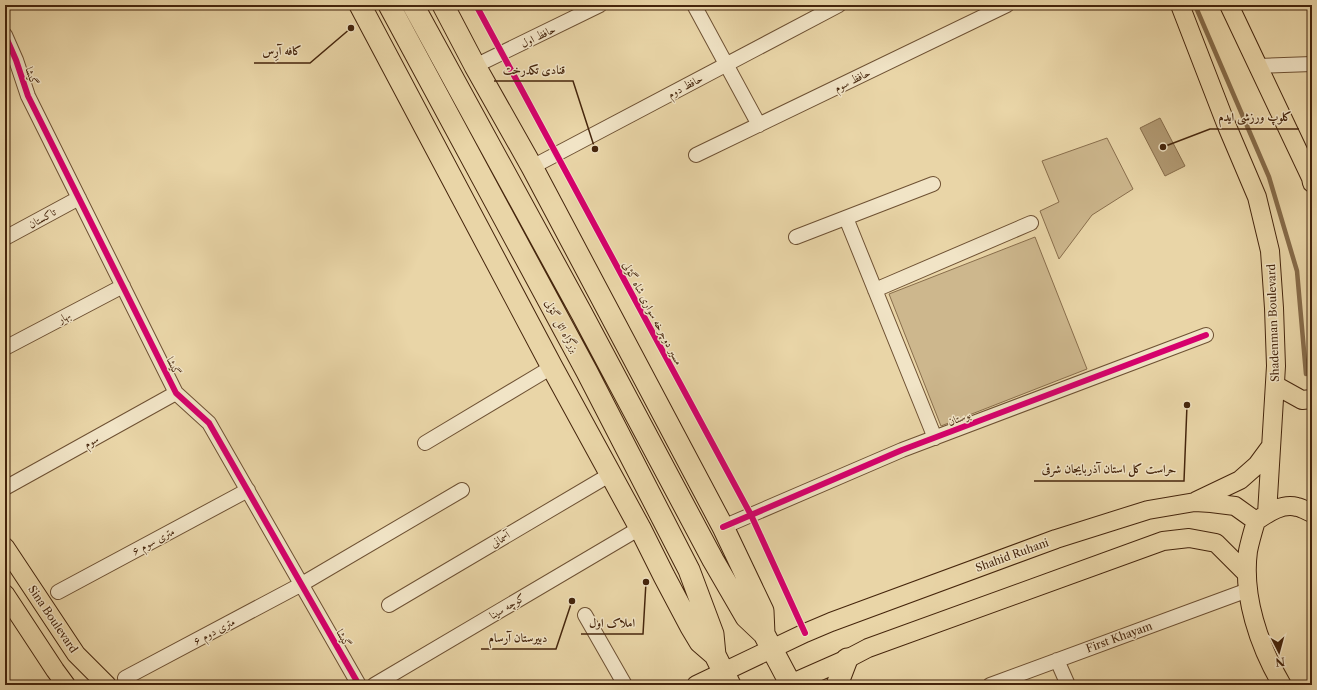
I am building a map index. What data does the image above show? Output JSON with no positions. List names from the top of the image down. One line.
{"streets":{"highway":["بزرگراه ائل گؤلی"],"main road":["Shadenman Boulevard","Shahid Ruhani","Sina Boulevard"],"street":["حافظ اول","گیشا","حافظ سوم","حافظ دوم","تاکستان","بهار","بوستان","سوم","آسمانی","۶ متری سوم","کوچه سینا","۶ متری دوم","First Khayam"],"cycle path":["مسیر دوچرخه سواری شاه گؤلی"]},"crossings":[["گیشا","تاکستان"],["گیشا","بهار"],["گیشا","سوم"],["گیشا","۶ متری سوم"],["گیشا","۶ متری دوم"],["Shadenman Boulevard","Shahid Ruhani"],["Shadenman Boulevard","First Khayam"],["بزرگراه ائل گؤلی","Shahid Ruhani"]],"places":["کافه آرِس","کلوپ ورزشی ایدم","قنادی تکدرخت","حراست کل استان آذربایجان شرقی","املاک اول","دبیرستان آرسام"],"north":"bottom"}
